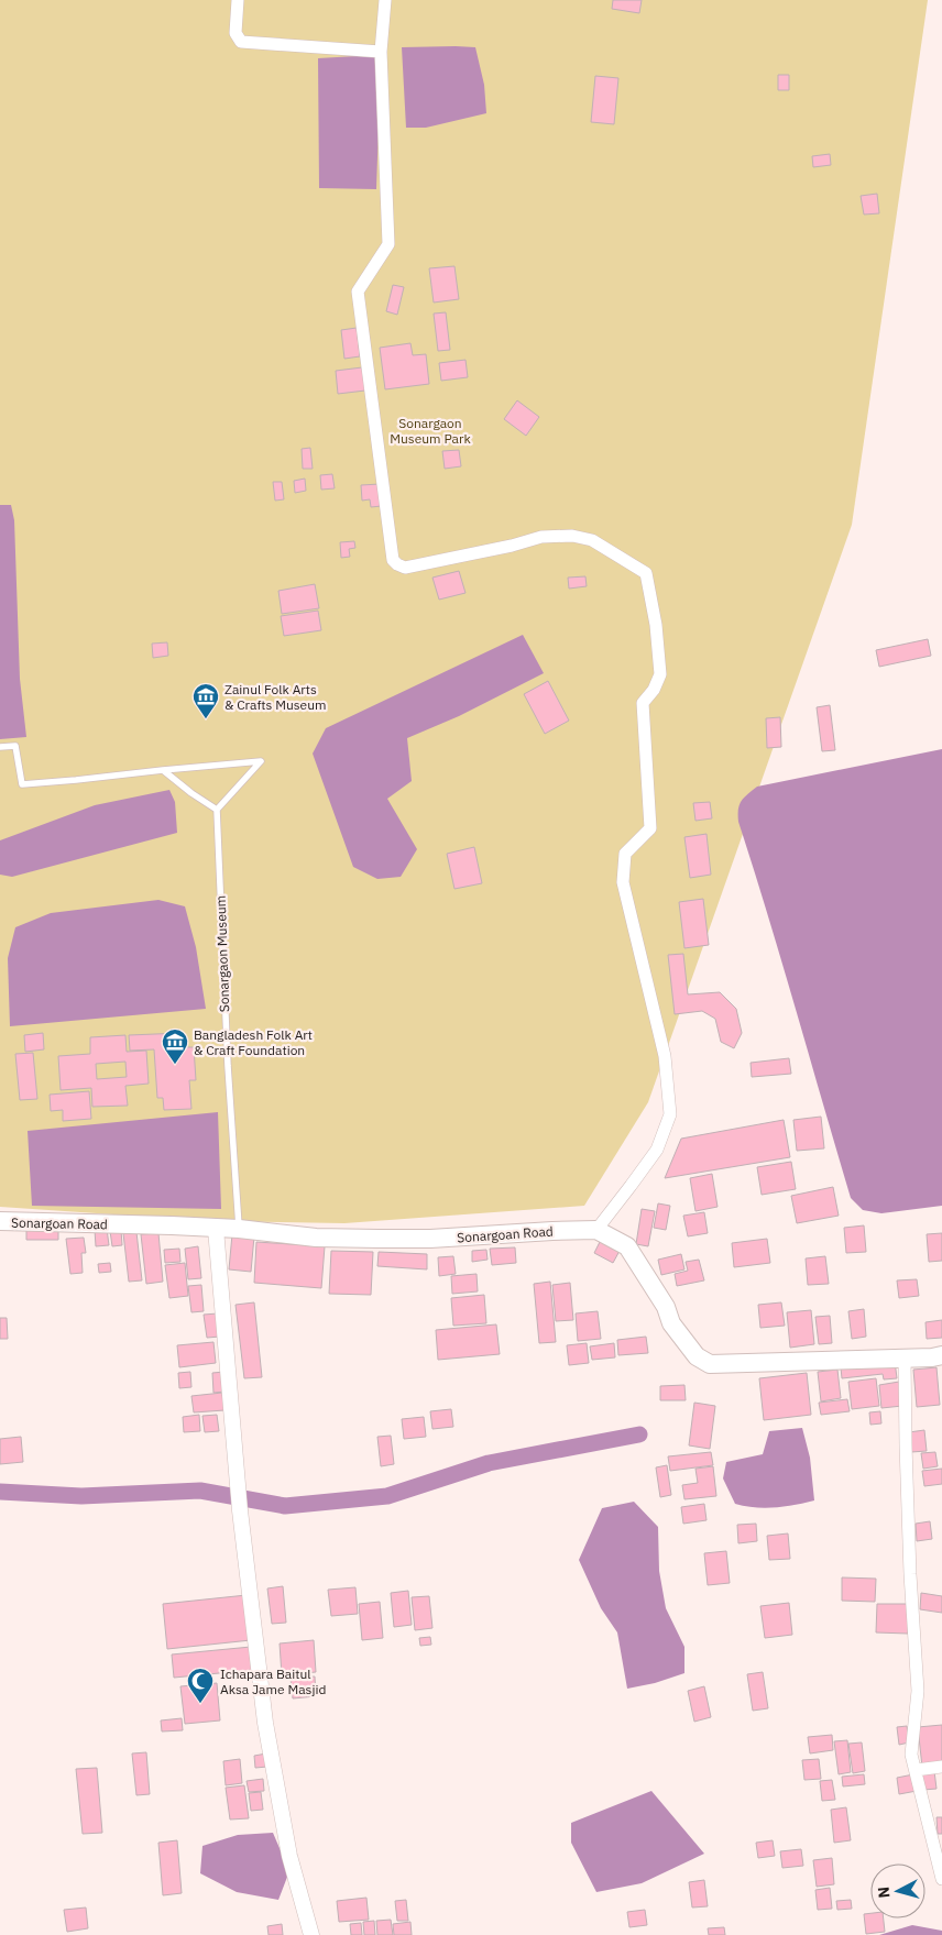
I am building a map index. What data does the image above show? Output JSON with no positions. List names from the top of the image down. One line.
{"streets":{"main road":["Sonargoan Road"],"lane":["Sonargaon Museum"]},"crossings":[["Sonargaon Museum","Sonargoan Road"]],"parks":["Sonargaon Museum Park"],"places":{"museum":["Zainul Folk Arts & Crafts Museum","Bangladesh Folk Art & Craft Foundation"],"mosque":["Ichapara Baitul Aksa Jame Masjid"]},"north":"left"}
